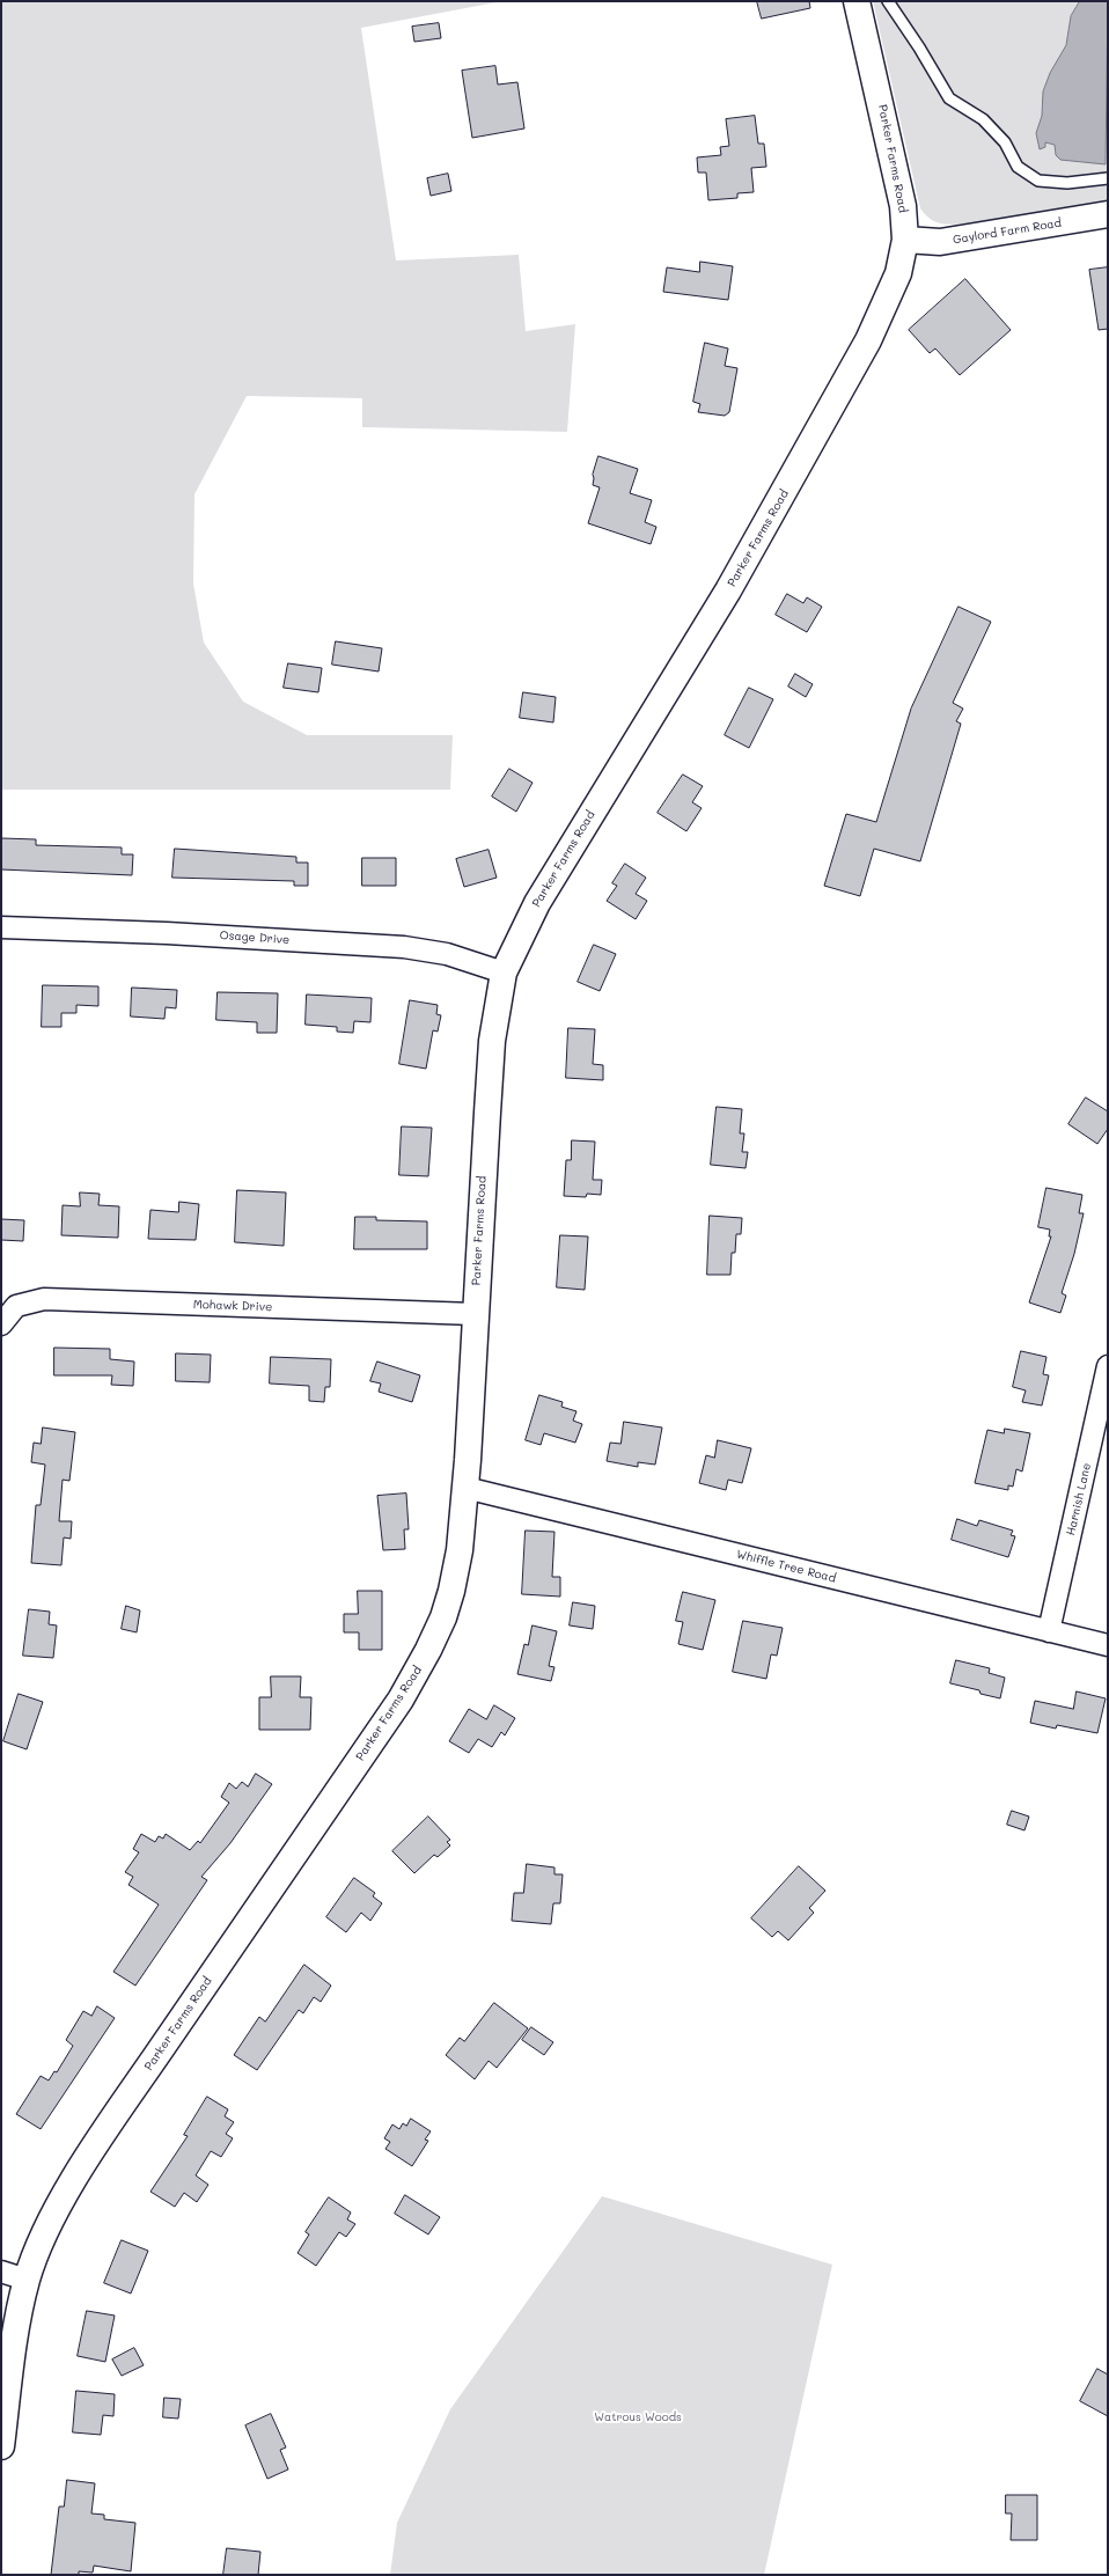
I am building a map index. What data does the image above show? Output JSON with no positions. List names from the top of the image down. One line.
{"streets":{"street":["Parker Farms Road","Gaylord Farm Road","Osage Drive","Mohawk Drive","Harnish Lane","Whiffle Tree Road"]},"crossings":[["Parker Farms Road","Gaylord Farm Road"],["Parker Farms Road","Osage Drive"],["Parker Farms Road","Mohawk Drive"],["Parker Farms Road","Whiffle Tree Road"],["Harnish Lane","Whiffle Tree Road"]],"parks":["Watrous Woods"]}
